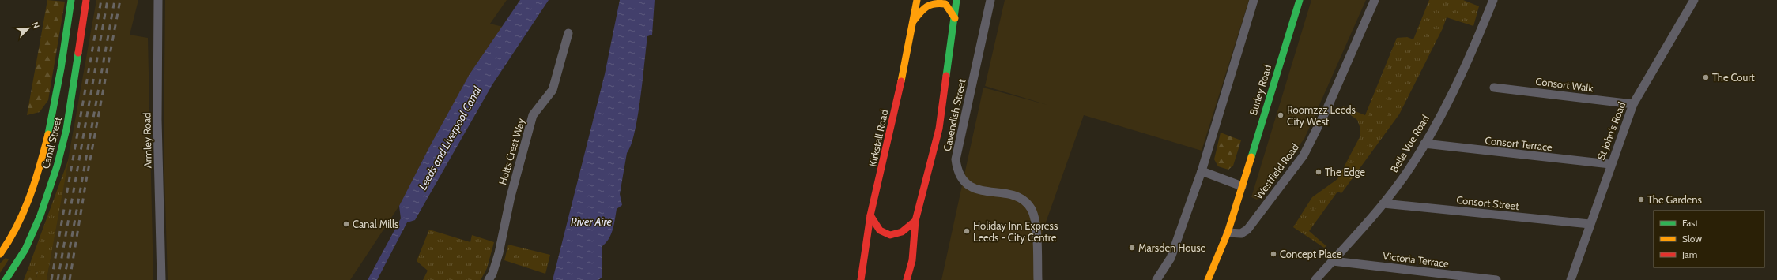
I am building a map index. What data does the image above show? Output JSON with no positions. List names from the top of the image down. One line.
{"streets":{"main road":["Burley Road","Kirkstall Road","Canal Street"],"street":["Consort Walk","Cavendish Street","St John's Road","Armley Road","Belle Vue Road","Consort Terrace","Holts Crest Way","Westfield Road","Consort Street","Victoria Terrace"]},"crossings":[["Consort Walk","St John's Road"],["Burley Road","Westfield Road"],["St John's Road","Consort Terrace"],["St John's Road","Consort Street"],["Belle Vue Road","Consort Terrace"],["Belle Vue Road","Consort Street"],["Belle Vue Road","Victoria Terrace"]],"water":["Leeds and Liverpool Canal","River Aire"],"places":["The Court","Roomzzz Leeds City West","The Edge","The Gardens","Canal Mills","Holiday Inn Express Leeds - City Centre","Marsden House","Concept Place"],"legend":["Fast","Slow","Jam"],"north":"top right"}
